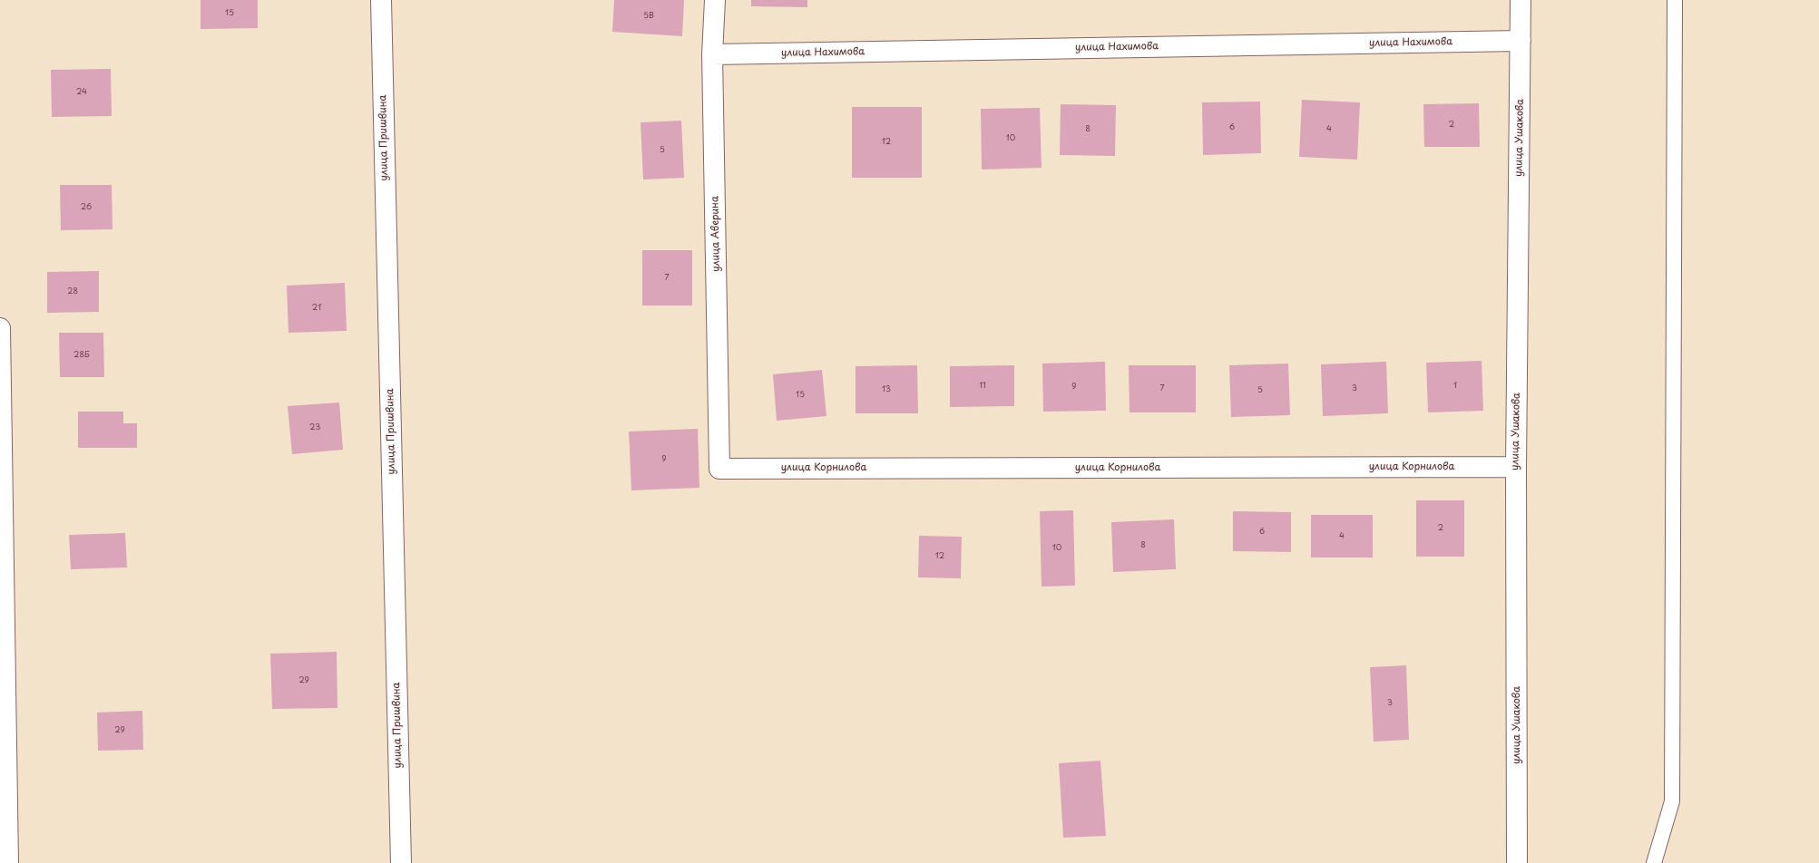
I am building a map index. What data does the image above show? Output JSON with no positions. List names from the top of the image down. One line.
{"streets":{"street":["улица Нахимова","улица Пришвина","улица Ушакова","улица Аверина","улица Корнилова"]},"crossings":[["улица Нахимова","улица Ушакова"],["улица Нахимова","улица Аверина"],["улица Ушакова","улица Корнилова"],["улица Аверина","улица Корнилова"]],"house_numbers":["15","5В","24","2","6","8","4","10","12","5","26","7","28","21","28Б","11","1","9","7","3","13","5","15","23","9","2","6","4","8","10","12","29","3","29"]}
